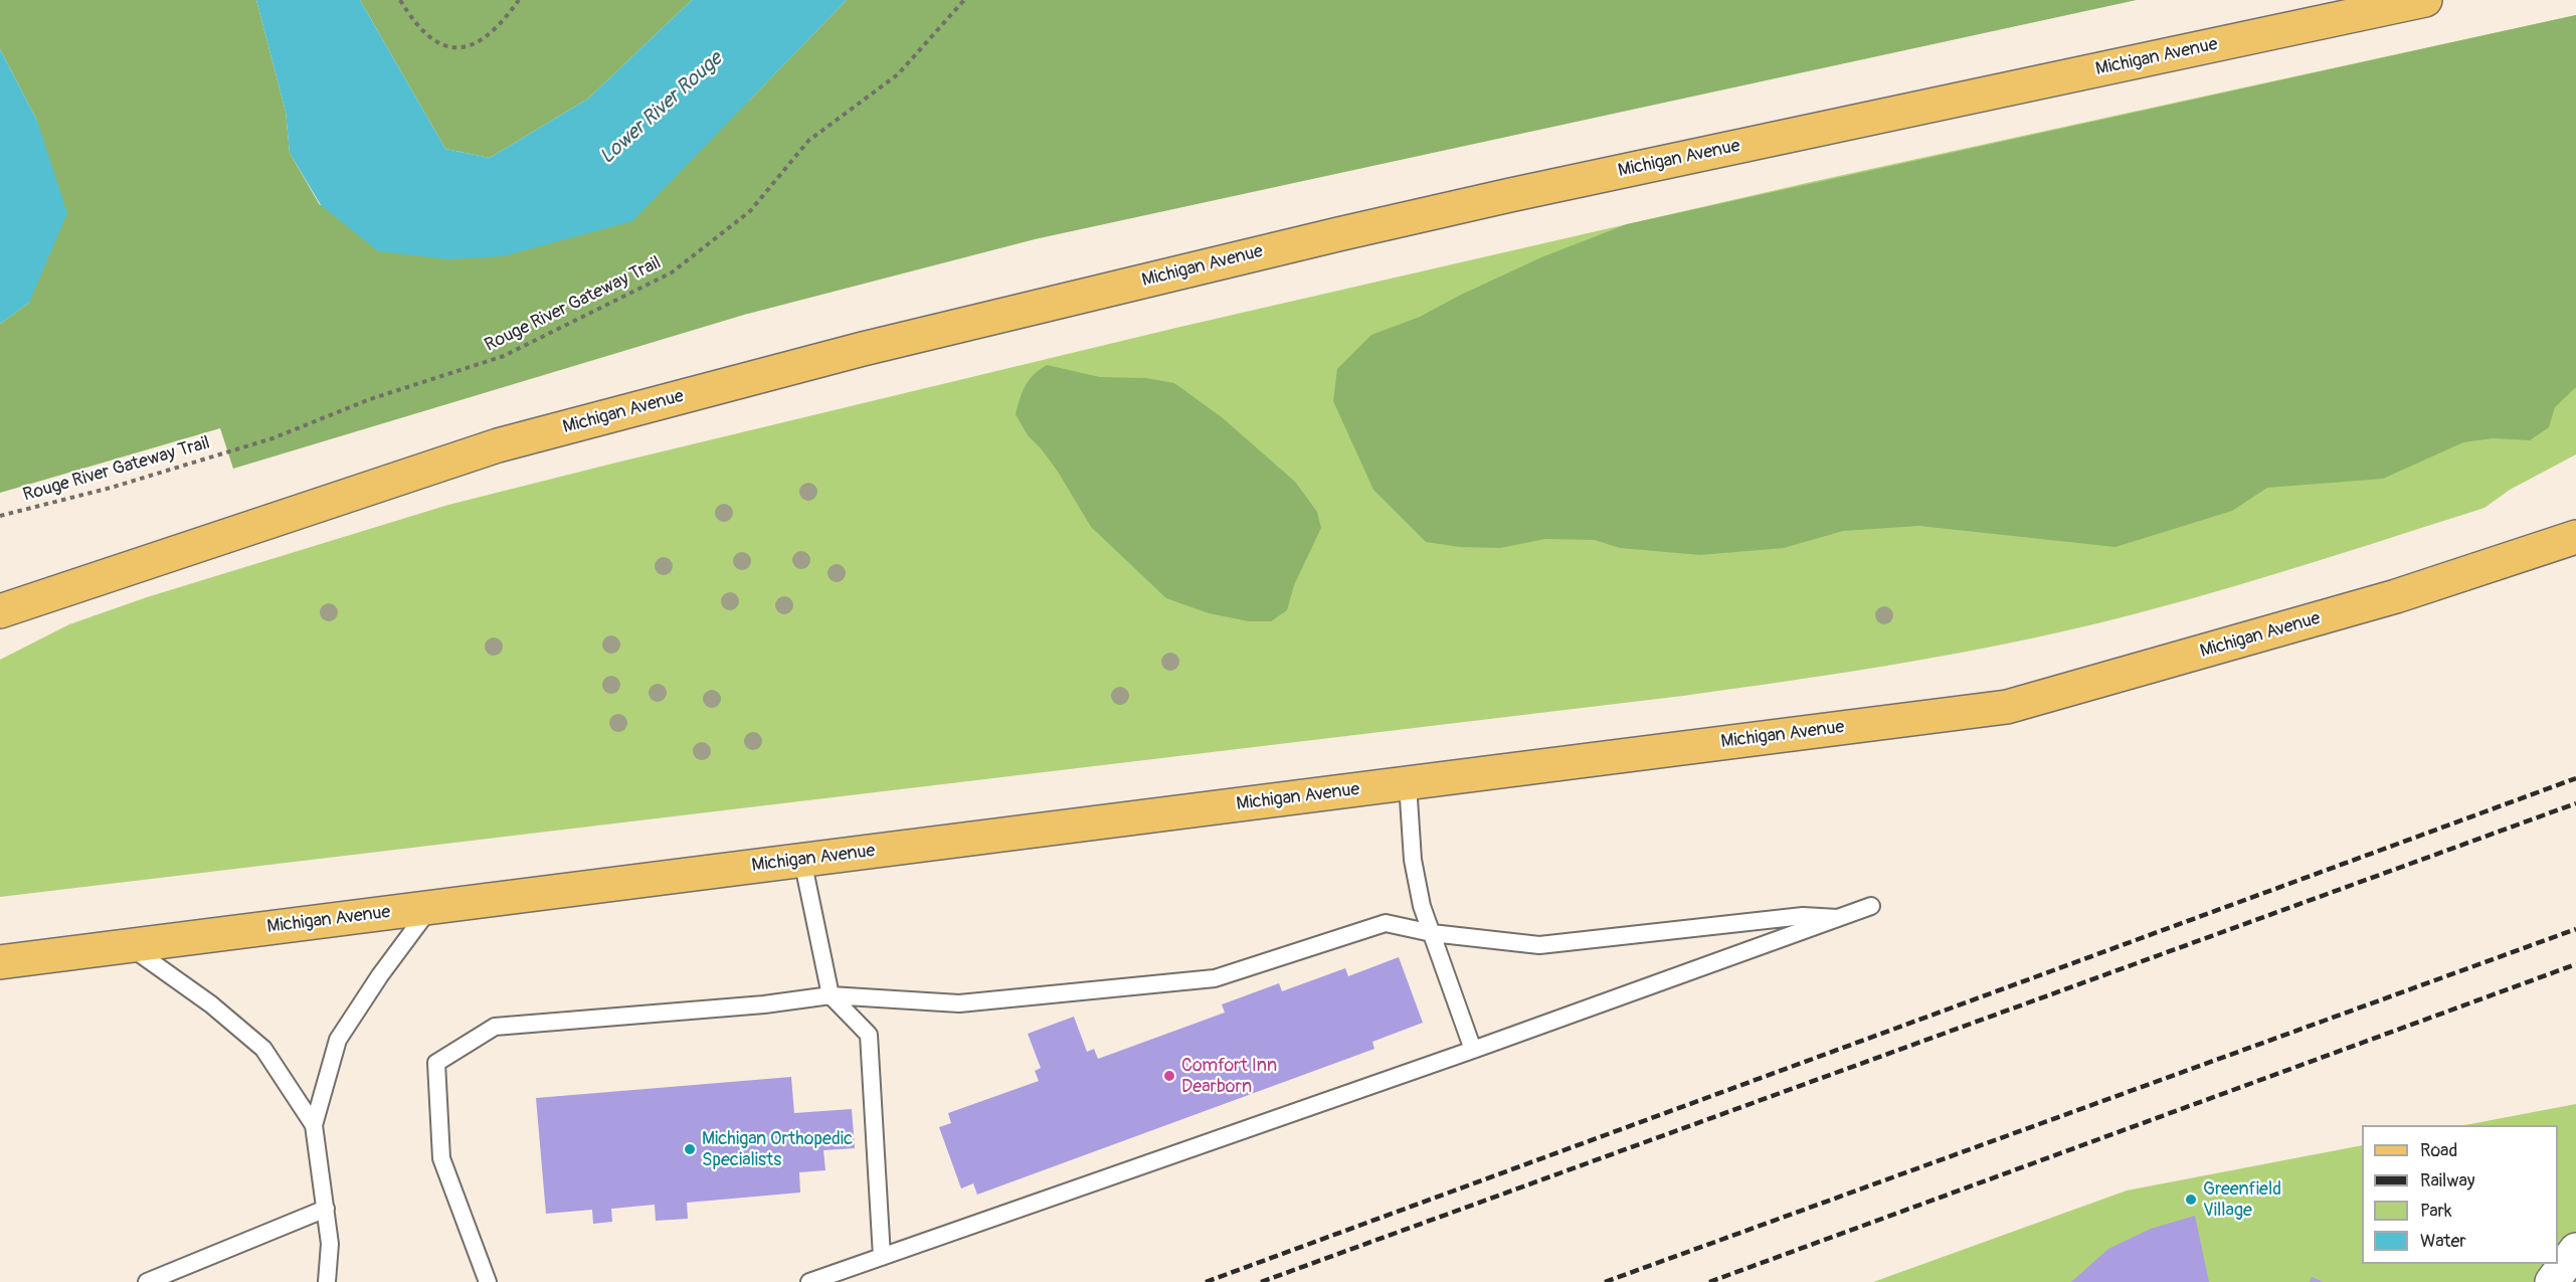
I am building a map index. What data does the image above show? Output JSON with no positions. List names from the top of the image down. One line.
{"streets":{"main road":["Michigan Avenue"],"path":["Rouge River Gateway Trail"]},"water":["Lower River Rouge"],"places":["Comfort Inn Dearborn","Michigan Orthopedic Specialists","Greenfield Village"],"legend":["Road","Railway","Park","Water"]}
